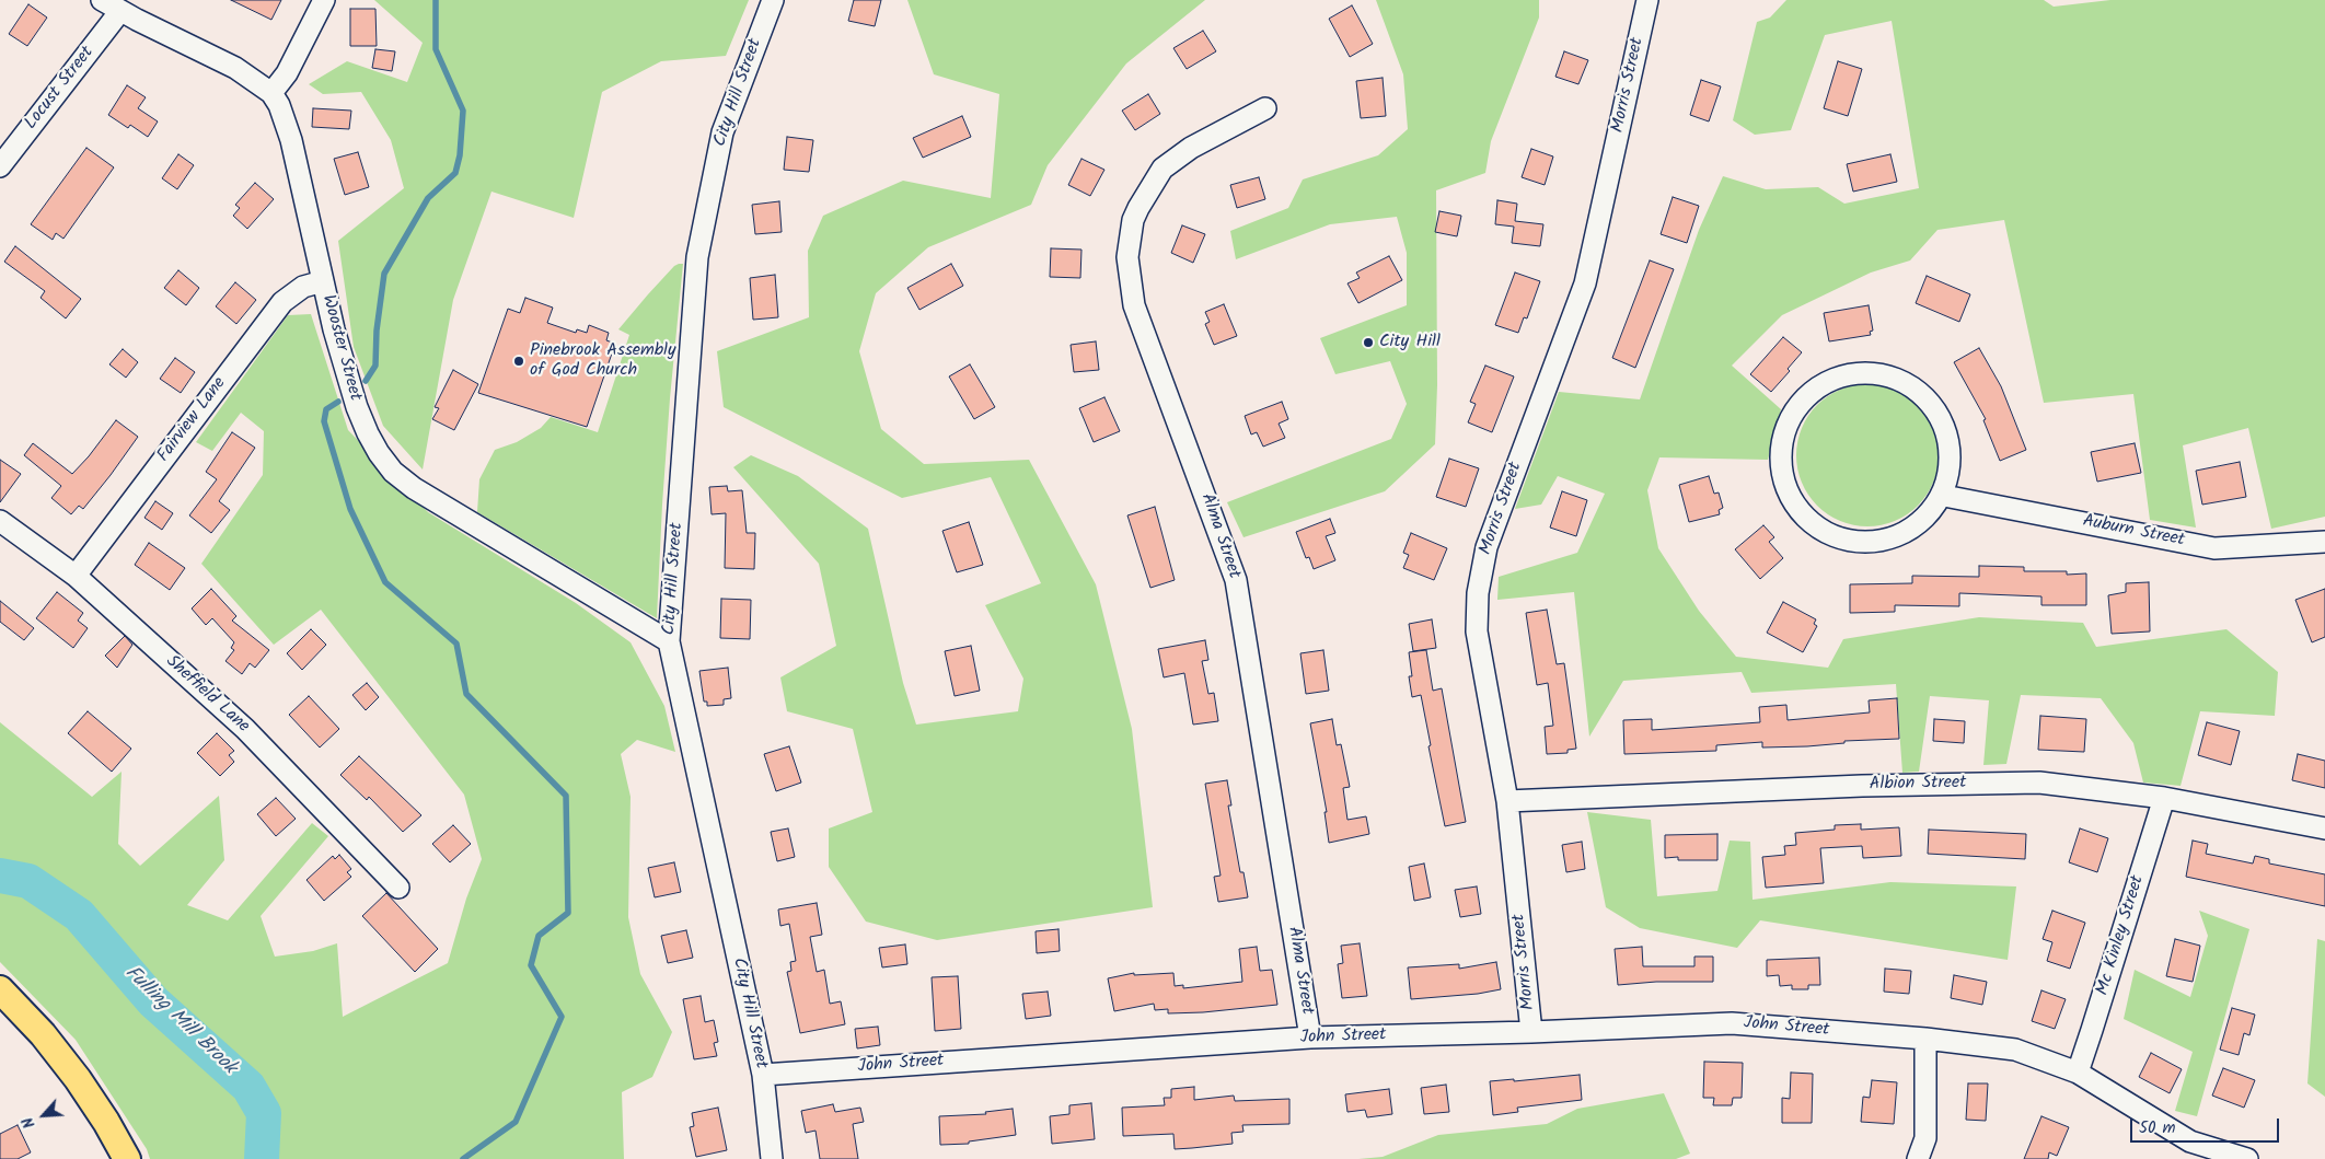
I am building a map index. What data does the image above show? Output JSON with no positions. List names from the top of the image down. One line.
{"streets":{"street":["Morris Street","Locust Street","City Hill Street","Wooster Street","Fairview Lane","Auburn Street","Alma Street","Sheffield Lane","Albion Street","Mc Kinley Street","John Street"]},"crossings":[["Morris Street","Albion Street"],["Morris Street","John Street"],["Locust Street","Wooster Street"],["City Hill Street","Wooster Street"],["City Hill Street","John Street"],["Wooster Street","Fairview Lane"],["Fairview Lane","Sheffield Lane"],["Alma Street","John Street"],["Albion Street","Mc Kinley Street"],["Mc Kinley Street","John Street"]],"water":["Fulling Mill Brook"],"places":["City Hill","Pinebrook Assembly of God Church"],"scale_bar":"50 m","north":"bottom left"}
